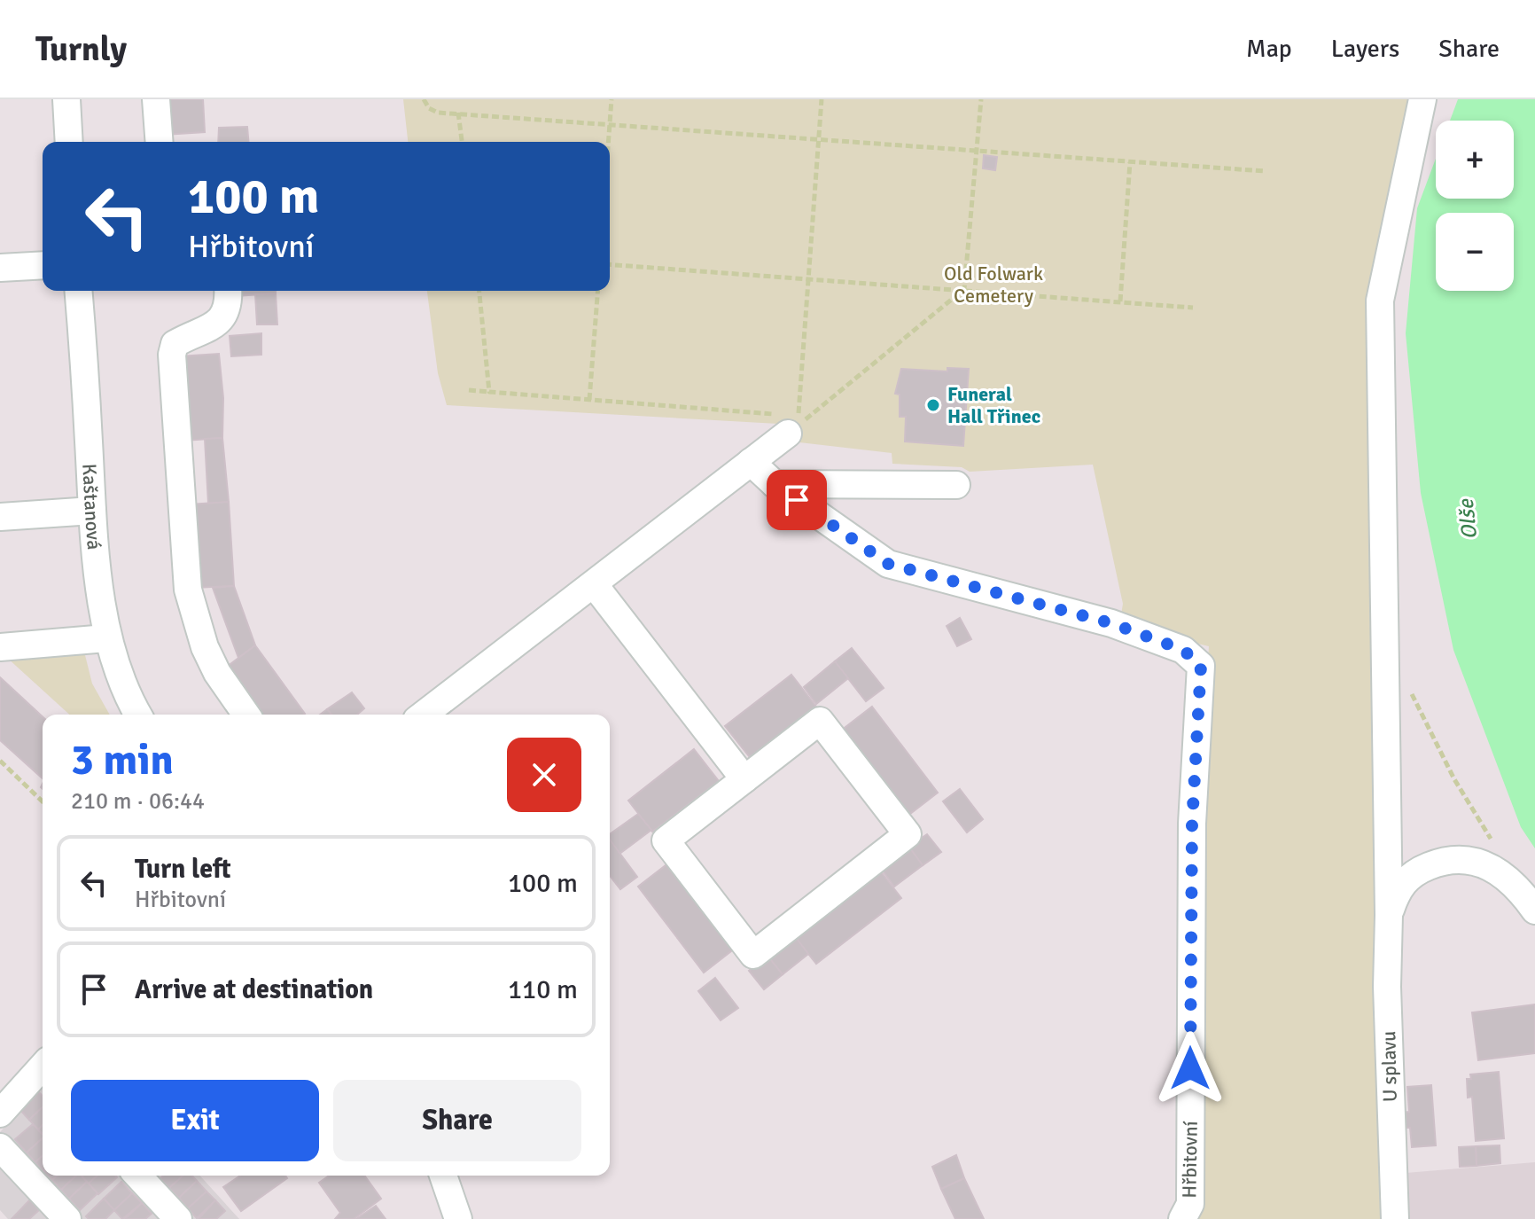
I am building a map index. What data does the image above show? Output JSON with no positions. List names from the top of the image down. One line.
{"streets":{"street":["Kaštanová","U splavu","Hřbitovní"]},"water":["Olše"],"parks":["Old Folwark Cemetery"],"places":["Funeral Hall Třinec"],"page":{"header":"Turnly","nav":["Map","Layers","Share"],"map_buttons":["+","−"],"turn":["100 m","Hřbitovní"],"heading":["3 min","210 m · 06:44"],"list":[{"name":"Turn left","note":"Hřbitovní","value":"100 m"},{"name":"Arrive at destination","value":"110 m"}],"buttons":["Exit","Share"]}}
